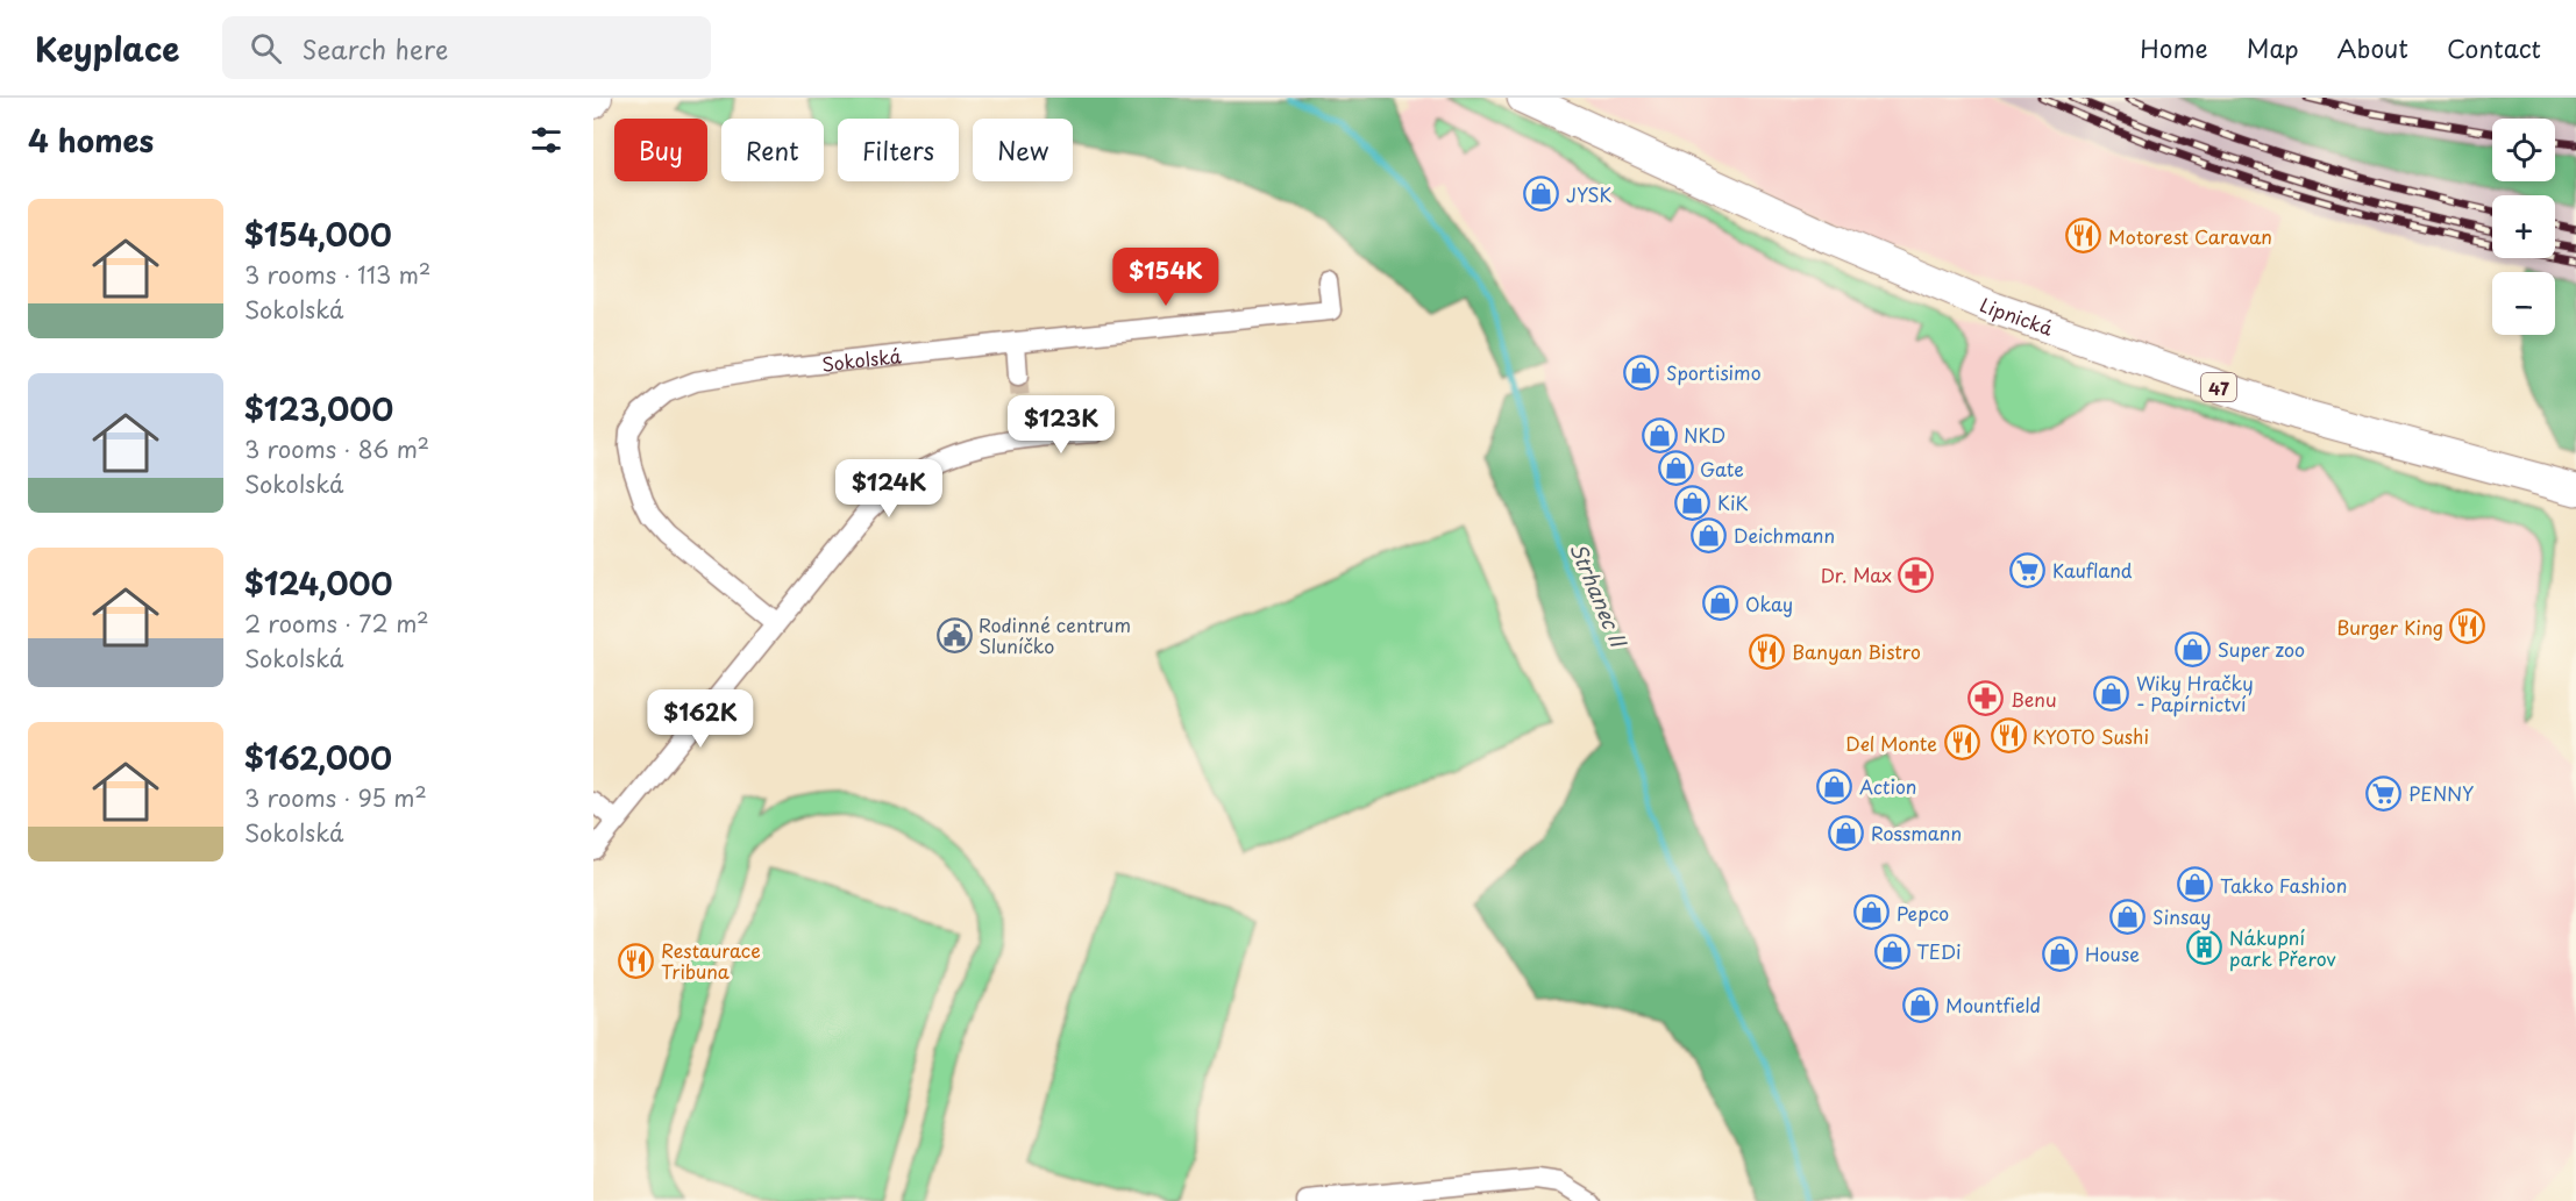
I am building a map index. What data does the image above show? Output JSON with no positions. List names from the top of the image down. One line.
{"streets":{"main road":["Lipnická","47"],"street":["Sokolská"]},"water":["Strhanec II"],"places":{"shop":["JYSK","Sportisimo","NKD","Gate","KiK","Deichmann","Okay","Super zoo","Wiky Hračky - Papírnictví","Action","Rossmann","Takko Fashion","Pepco","Sinsay","TEDi","House","Mountfield"],"restaurant":["Motorest Caravan","Burger King","Banyan Bistro","KYOTO Sushi","Del Monte","Restaurace Tribuna"],"supermarket":["Kaufland","PENNY"],"pharmacy":["Dr. Max","Benu"],"public building":["Rodinné centrum Sluníčko"],"building":["Nákupní park Přerov"]},"page":{"header":"Keyplace","search":"Search here","nav":["Home","Map","About","Contact"],"heading":"4 homes","map_buttons":["+","−"],"chip":["Buy","Rent","Filters","New"],"list":[{"name":"$154,000","note":"3 rooms · 113 m² · Sokolská"},{"name":"$123,000","note":"3 rooms · 86 m² · Sokolská"},{"name":"$124,000","note":"2 rooms · 72 m² · Sokolská"},{"name":"$162,000","note":"3 rooms · 95 m² · Sokolská"}],"price":["$154K","$123K","$124K","$162K"]}}
